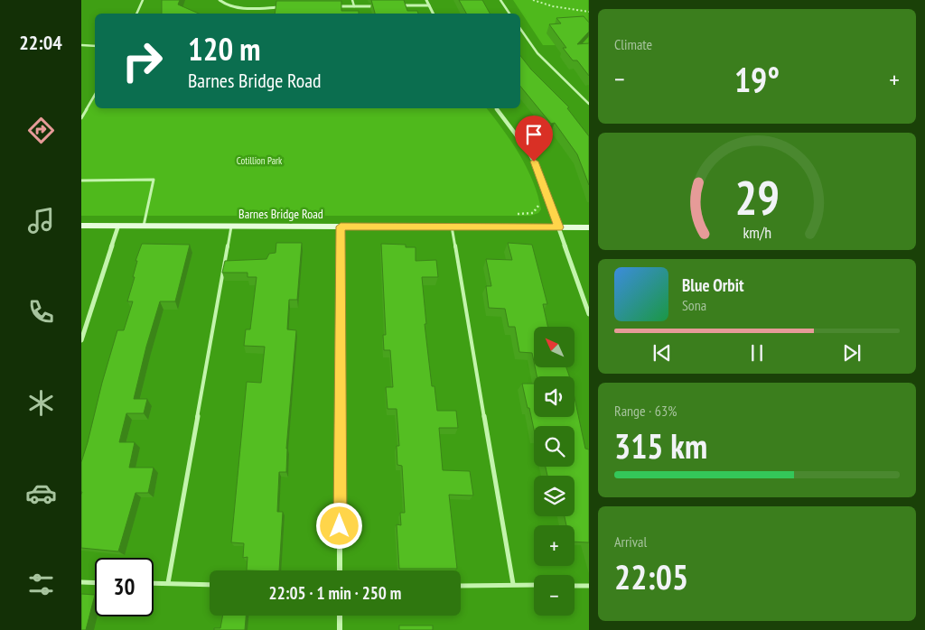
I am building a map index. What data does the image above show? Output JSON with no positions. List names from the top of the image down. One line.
{"streets":{"street":["Barnes Bridge Road"]},"parks":["Cotillion Park"],"north":"top left","page":{"tabs":"22:04","tile":["Climate",["Range · 63%","315 km"],["Arrival","22:05"]],"turn":["120 m","Barnes Bridge Road"],"heat":["−","19°","+"],"song":["Blue Orbit","Sona"],"map_buttons":["+","−"],"limit":"30","trip":"22:05 · 1 min · 250 m","gauge":["29","km/h"]}}
